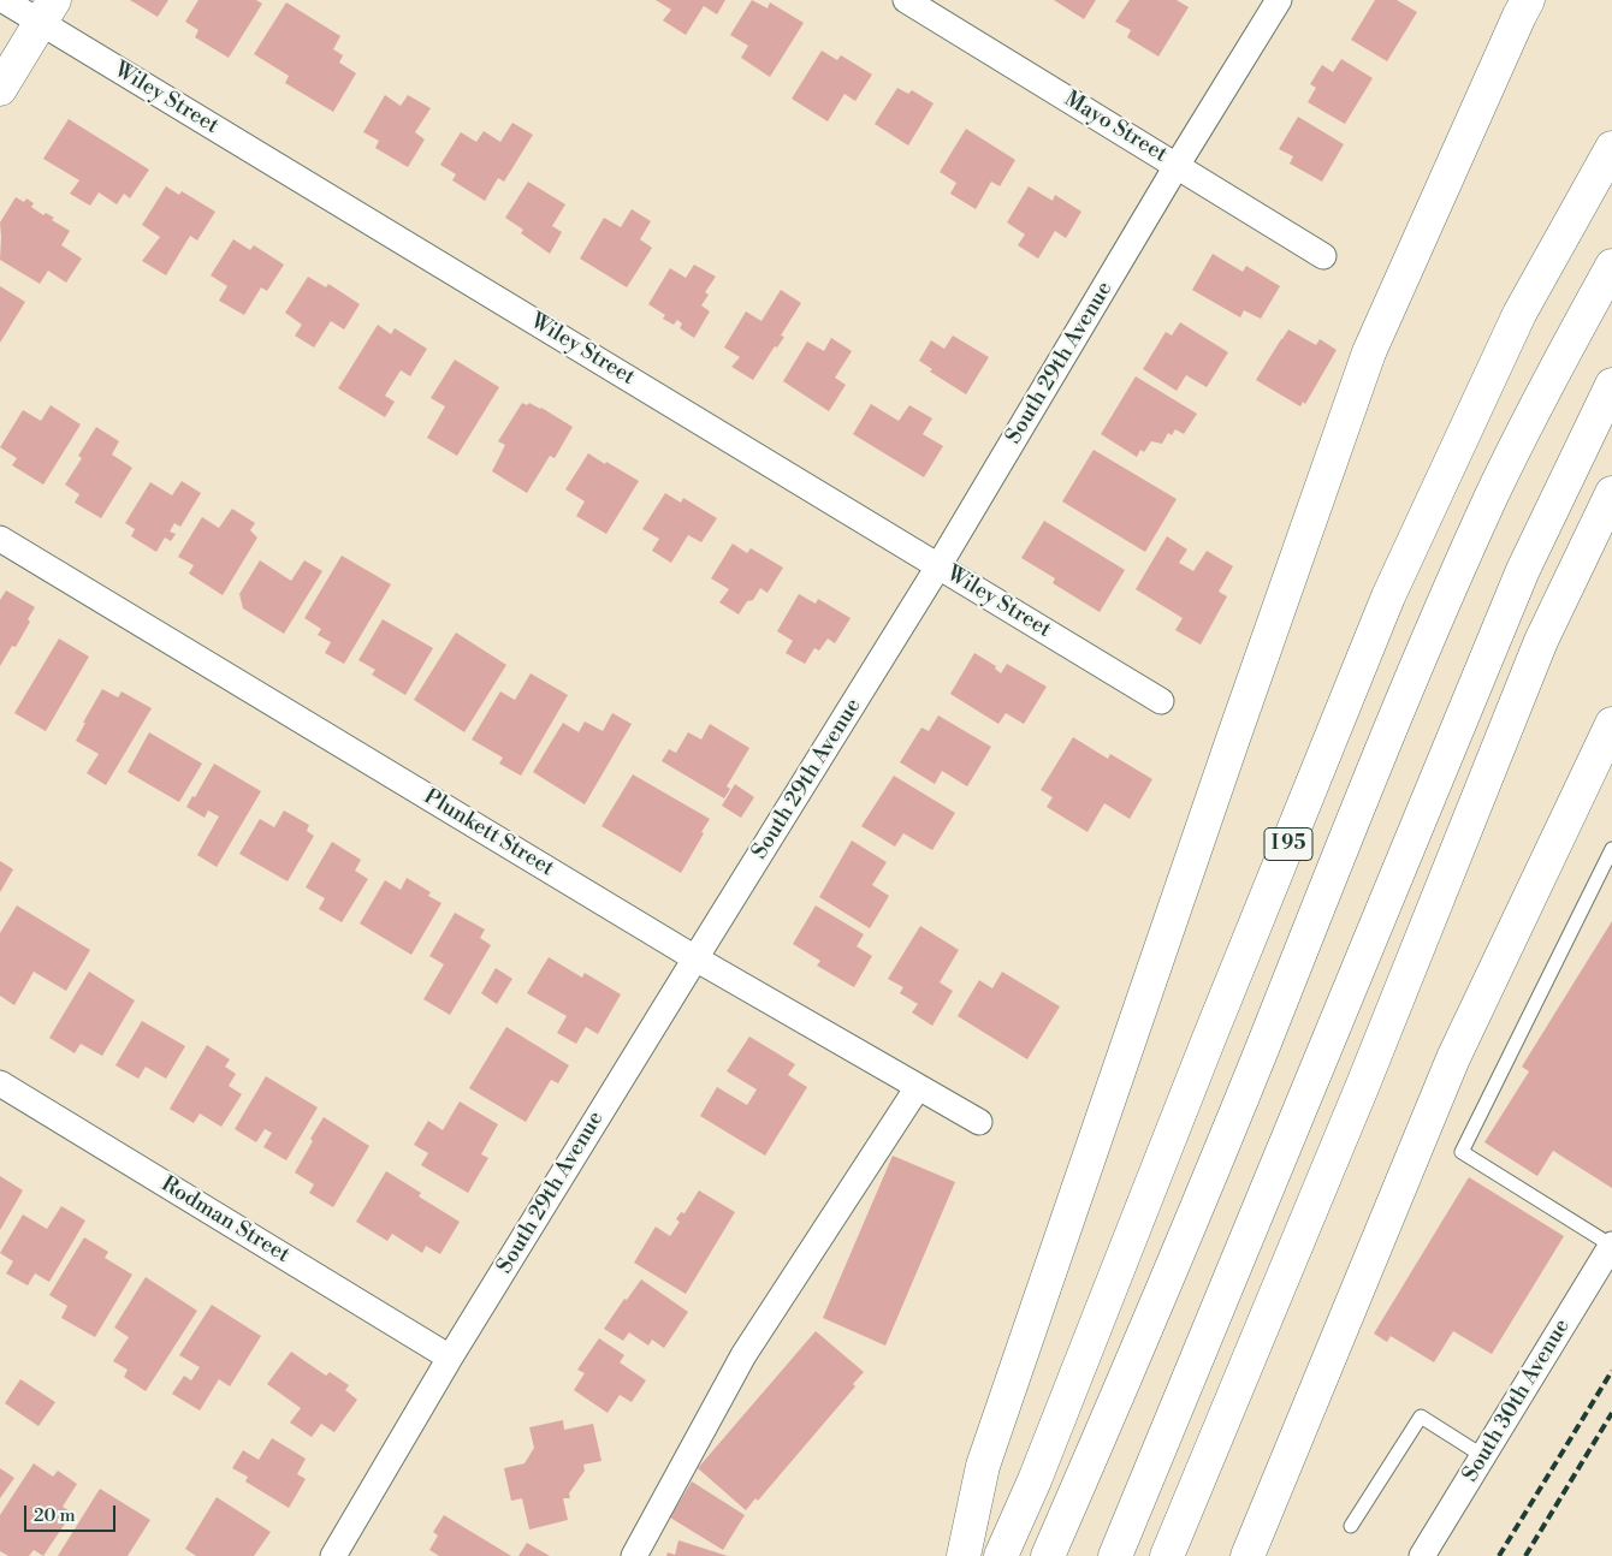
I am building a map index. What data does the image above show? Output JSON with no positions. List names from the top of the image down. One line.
{"streets":{"main road":["I 95"],"street":["Wiley Street","Mayo Street","South 29th Avenue","Plunkett Street","Rodman Street","South 30th Avenue"]},"crossings":[["Wiley Street","South 29th Avenue"],["Mayo Street","South 29th Avenue"],["South 29th Avenue","Plunkett Street"],["South 29th Avenue","Rodman Street"]],"scale_bar":"20 m"}
